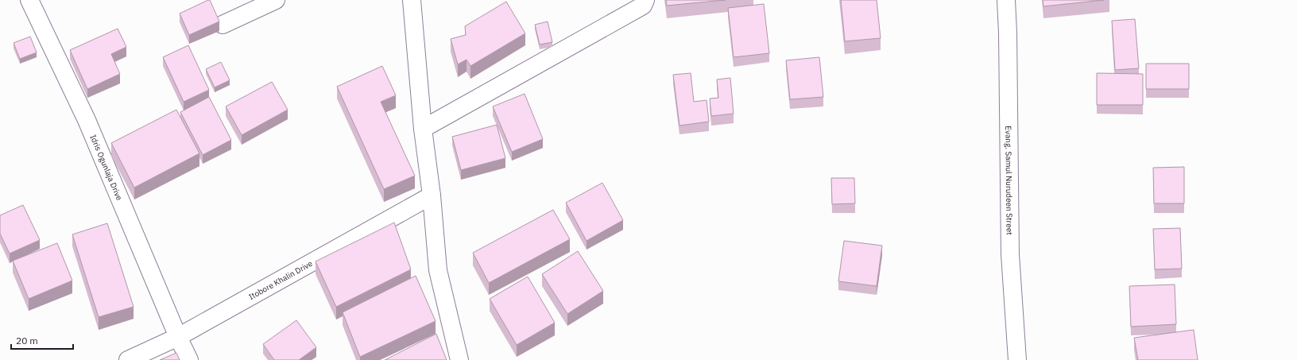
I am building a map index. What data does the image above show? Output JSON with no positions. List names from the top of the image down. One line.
{"streets":{"street":["Idris Ogunlaja Drive","Evang. Samul Nurudeen Street","Itobore Khalin Drive"]},"crossings":[["Idris Ogunlaja Drive","Itobore Khalin Drive"]],"scale_bar":"20 m"}
